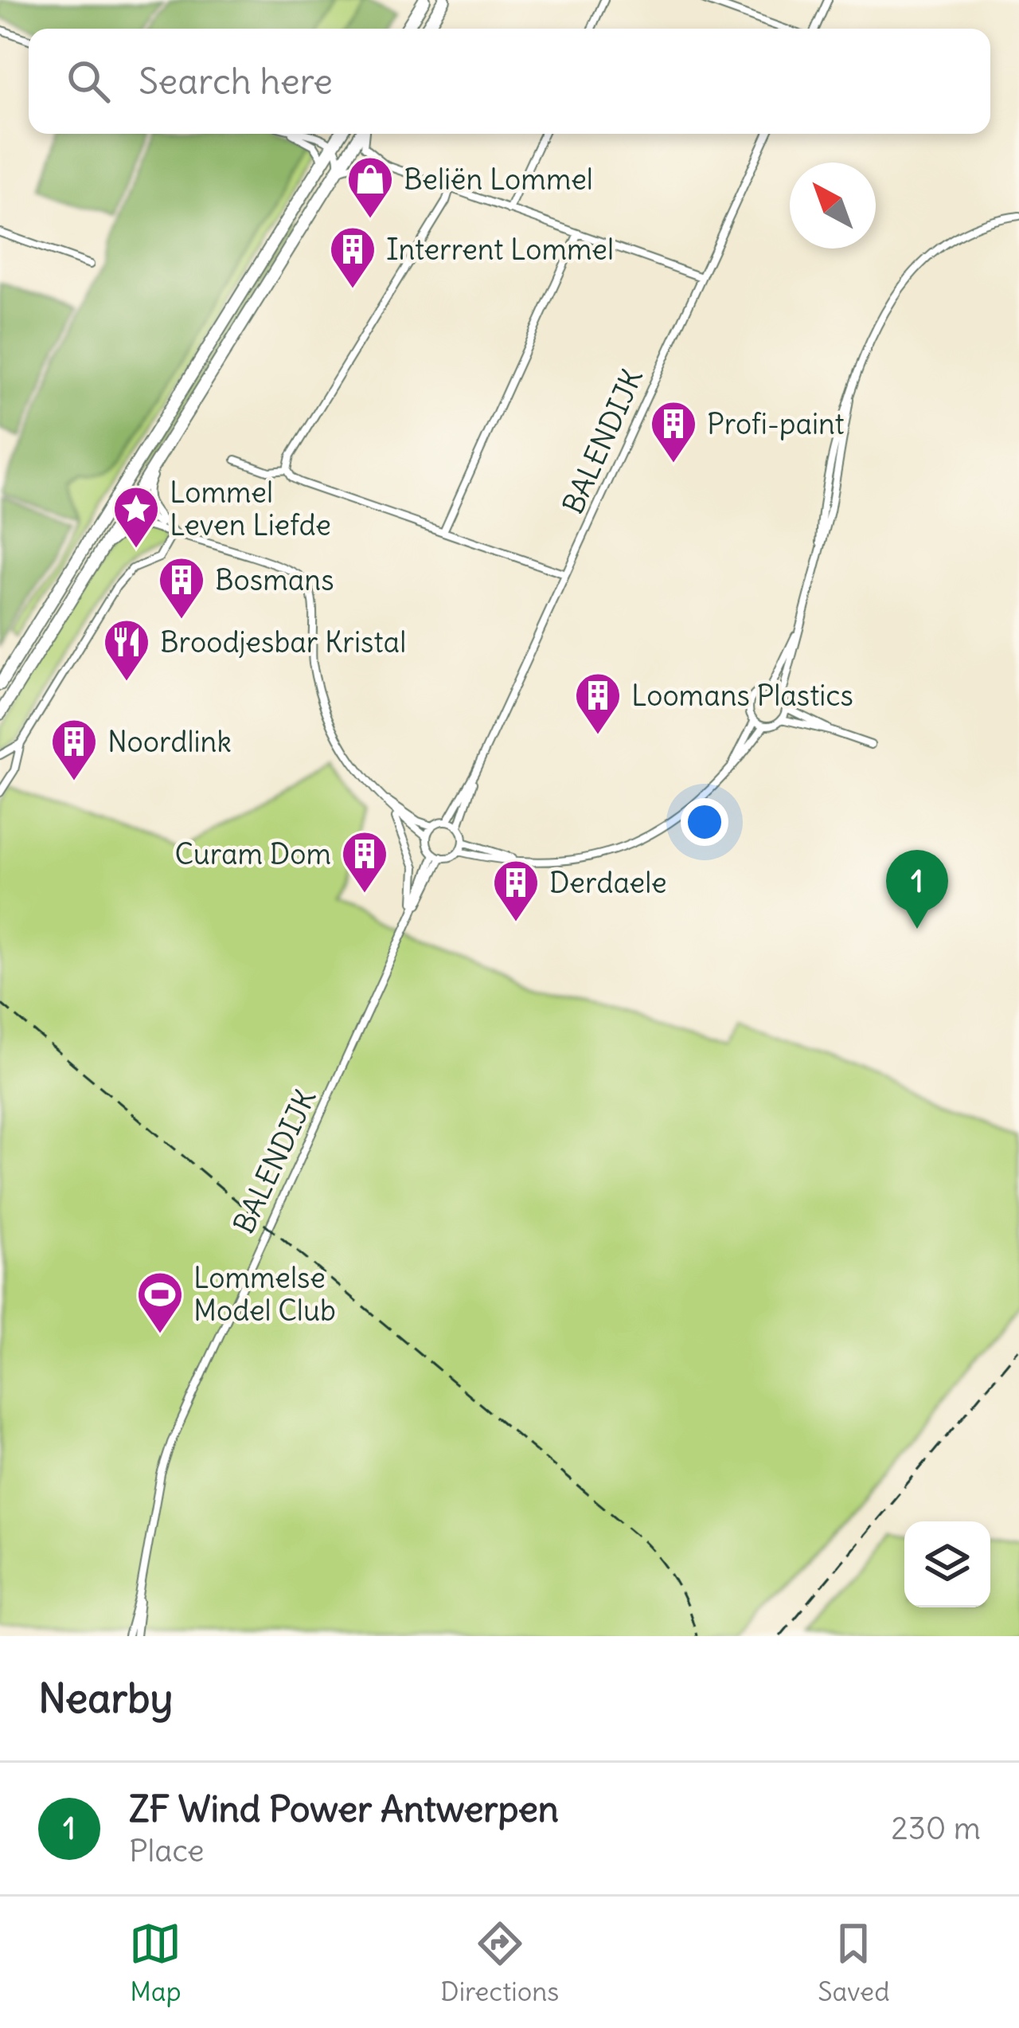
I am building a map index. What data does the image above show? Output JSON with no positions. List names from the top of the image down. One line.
{"streets":{"street":["BALENDIJK"]},"places":{"shop":["Beliën Lommel"],"building":["Interrent Lommel","Profi-paint","Bosmans","Loomans Plastics","Noordlink","Curam Dom","Derdaele"],"place":["Lommel Leven Liefde"],"restaurant":["Broodjesbar Kristal"],"sports":["Lommelse Model Club"]},"north":"top left","page":{"search":"Search here","pins":"1","heading":"Nearby","list":[{"mark":"1","name":"ZF Wind Power Antwerpen","note":"Place","value":"230 m"}],"nav":["Map","Directions","Saved"]}}
